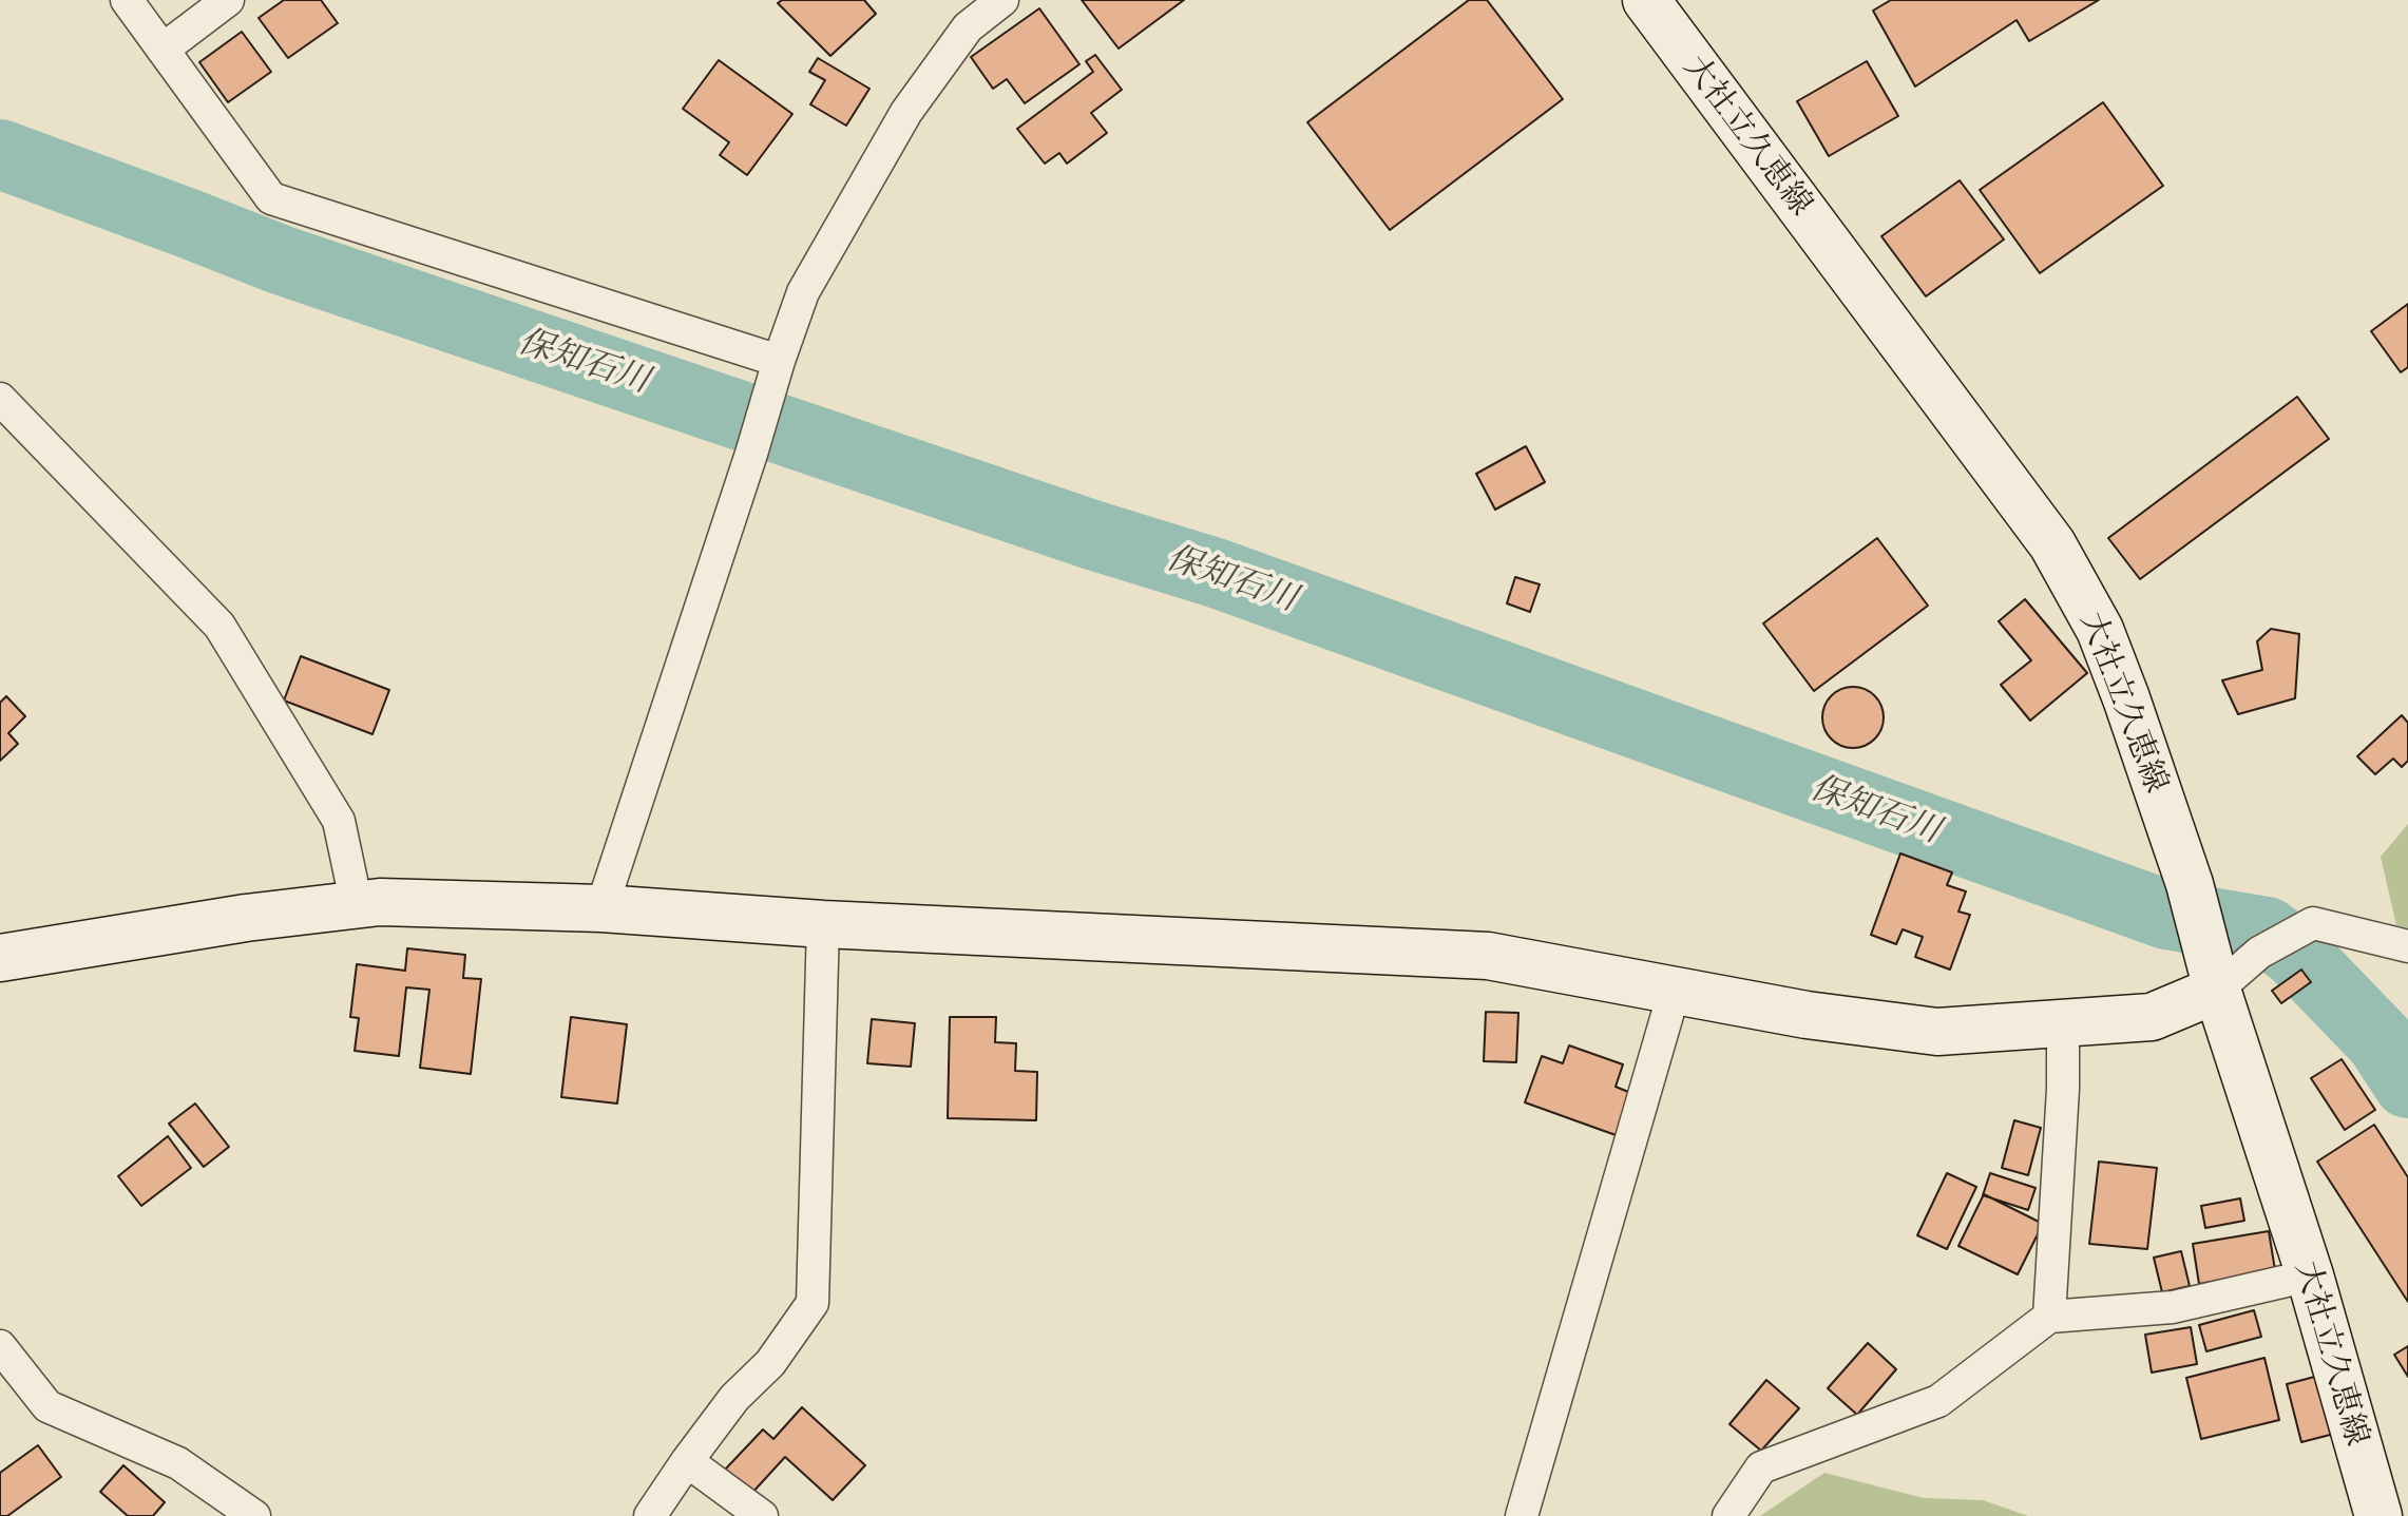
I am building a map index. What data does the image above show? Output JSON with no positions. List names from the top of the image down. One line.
{"streets":{"street":["大社立久恵線"]},"water":["保知石川"]}
